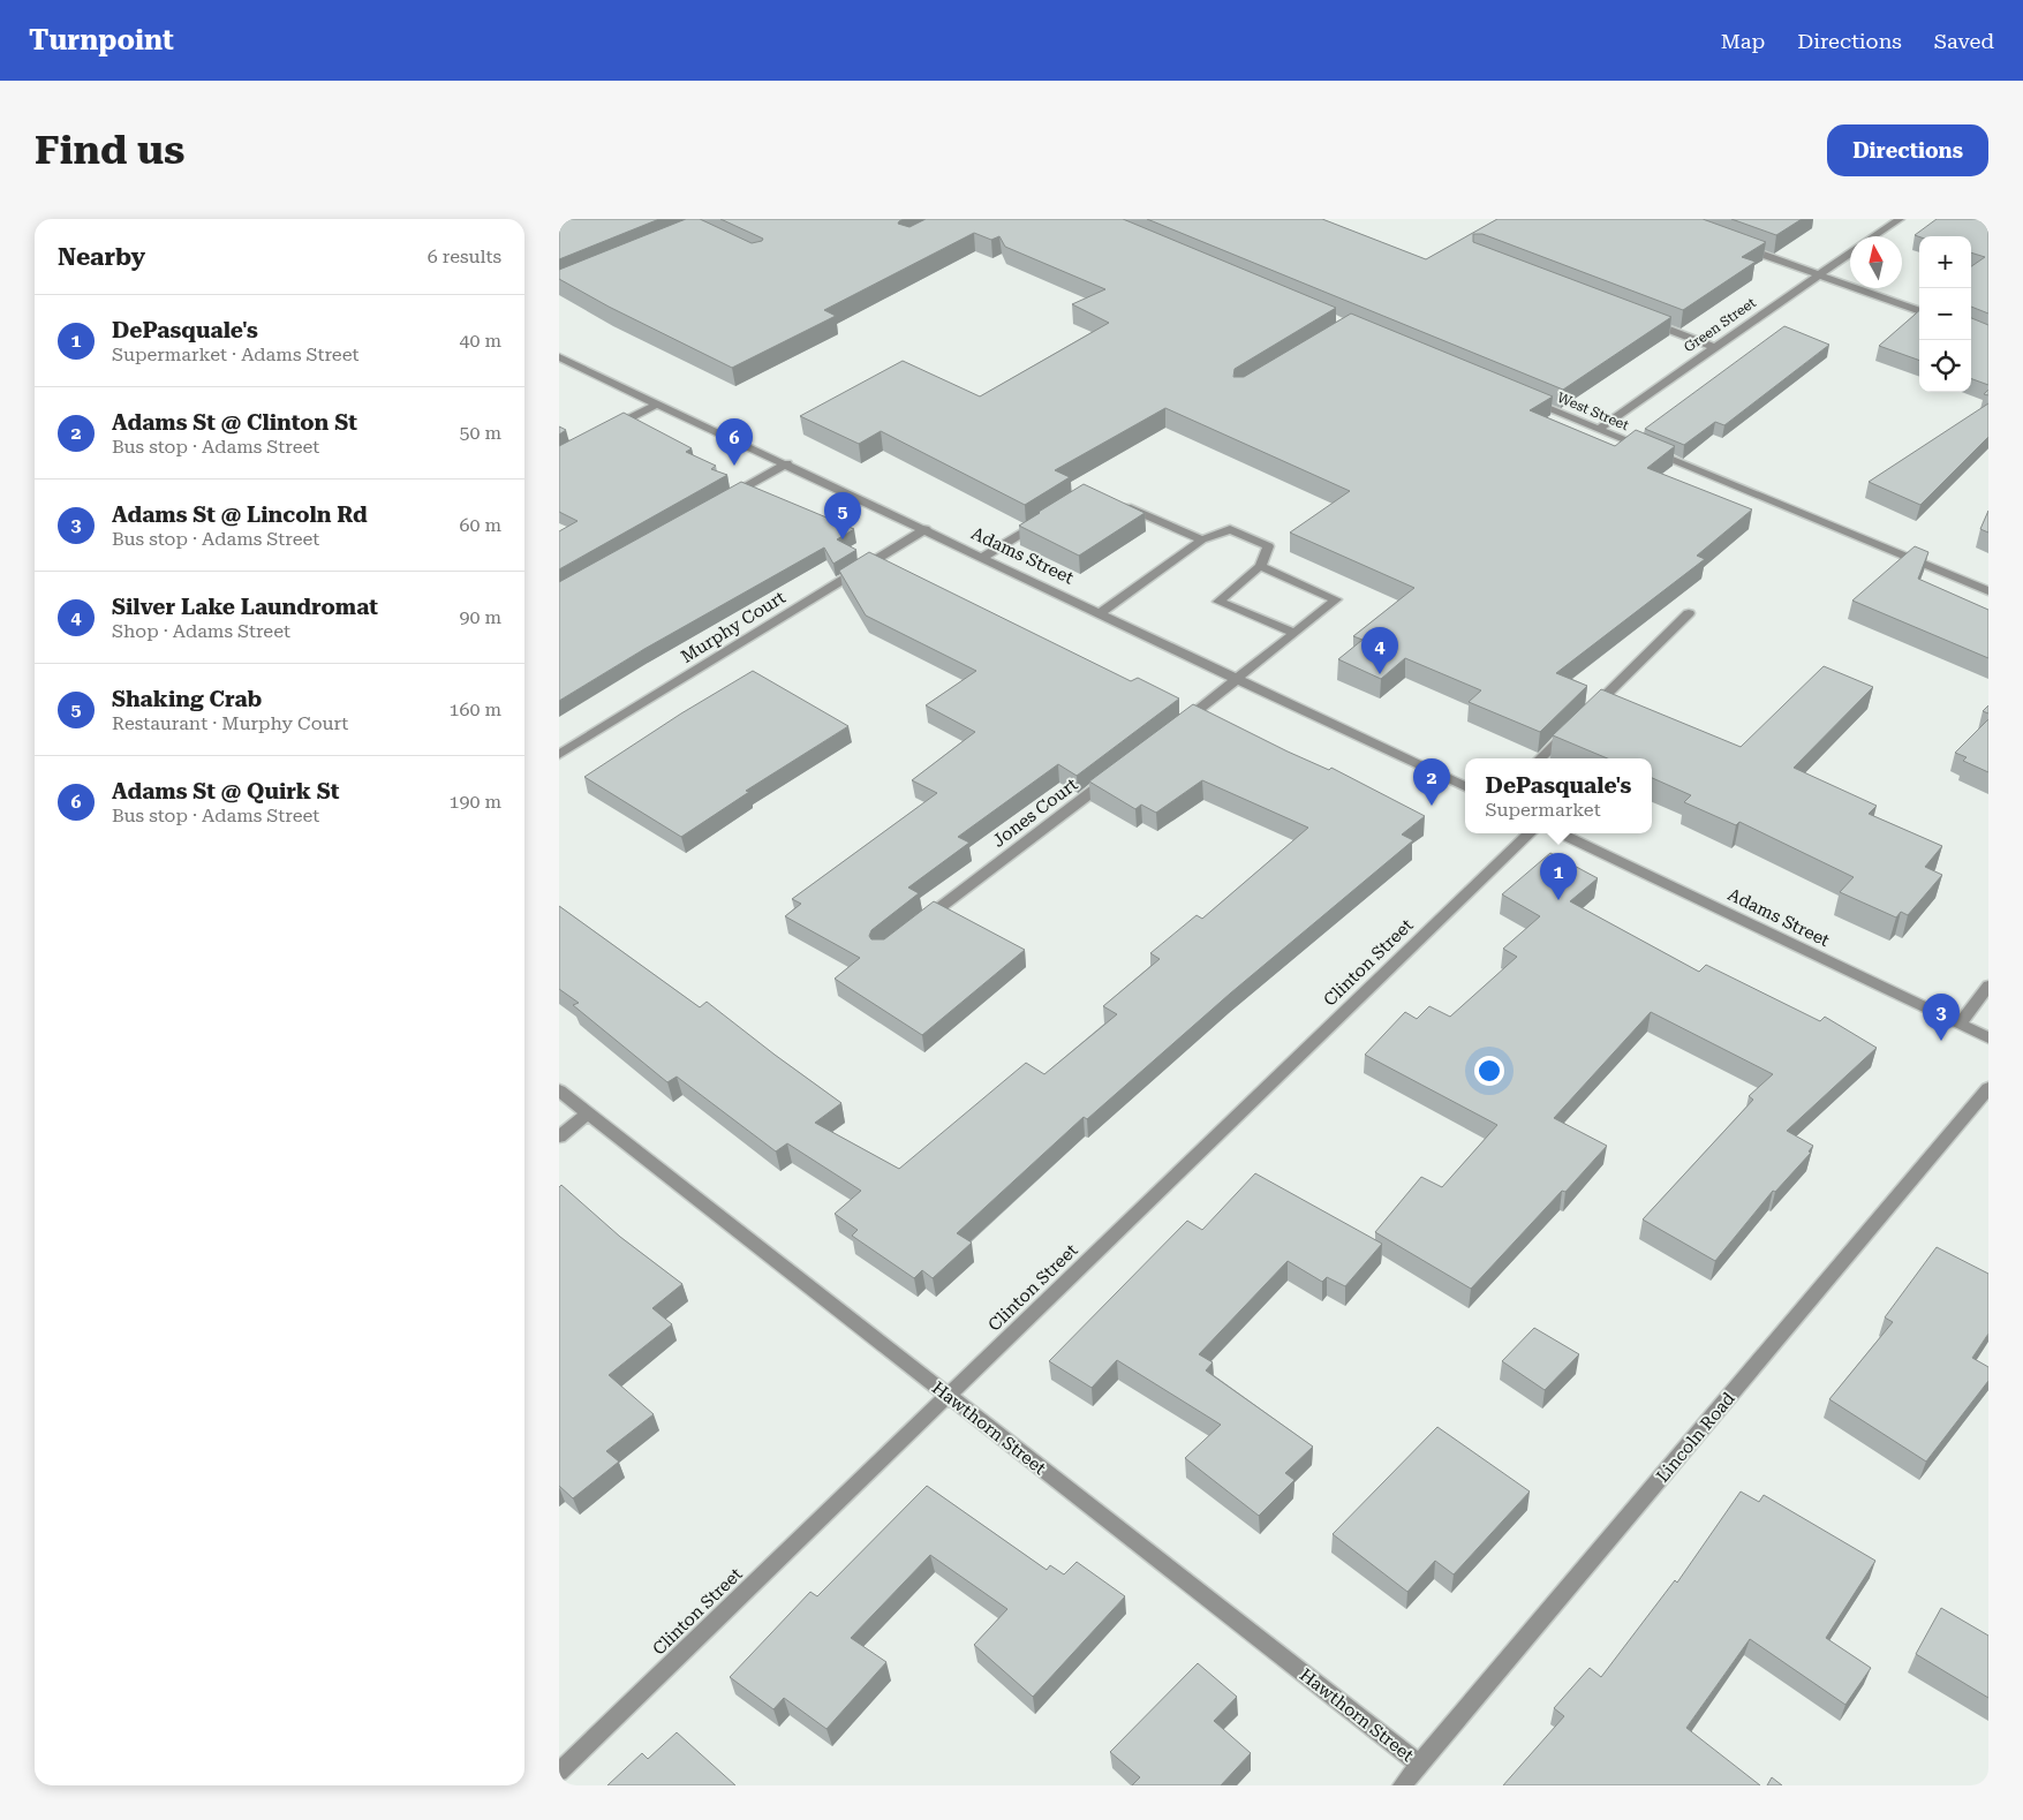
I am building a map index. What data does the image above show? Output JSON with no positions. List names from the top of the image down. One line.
{"streets":{"street":["Green Street","West Street","Adams Street","Murphy Court","Jones Court","Clinton Street","Hawthorn Street","Lincoln Road"]},"crossings":[["Green Street","West Street"],["Adams Street","Murphy Court"],["Clinton Street","Hawthorn Street"],["Hawthorn Street","Lincoln Road"]],"north":"top","page":{"header":"Turnpoint","nav":["Map","Directions","Saved"],"buttons":"Directions","title":"Find us","heading":["Nearby","6 results"],"map_buttons":["+","−"],"list":[{"mark":"1","name":"DePasquale's","note":"Supermarket · Adams Street","value":"40 m"},{"mark":"2","name":"Adams St @ Clinton St","note":"Bus stop · Adams Street","value":"50 m"},{"mark":"3","name":"Adams St @ Lincoln Rd","note":"Bus stop · Adams Street","value":"60 m"},{"mark":"4","name":"Silver Lake Laundromat","note":"Shop · Adams Street","value":"90 m"},{"mark":"5","name":"Shaking Crab","note":"Restaurant · Murphy Court","value":"160 m"},{"mark":"6","name":"Adams St @ Quirk St","note":"Bus stop · Adams Street","value":"190 m"}],"pins":["6","5","4","2","1","3"],"popup":["DePasquale's","Supermarket"]}}
